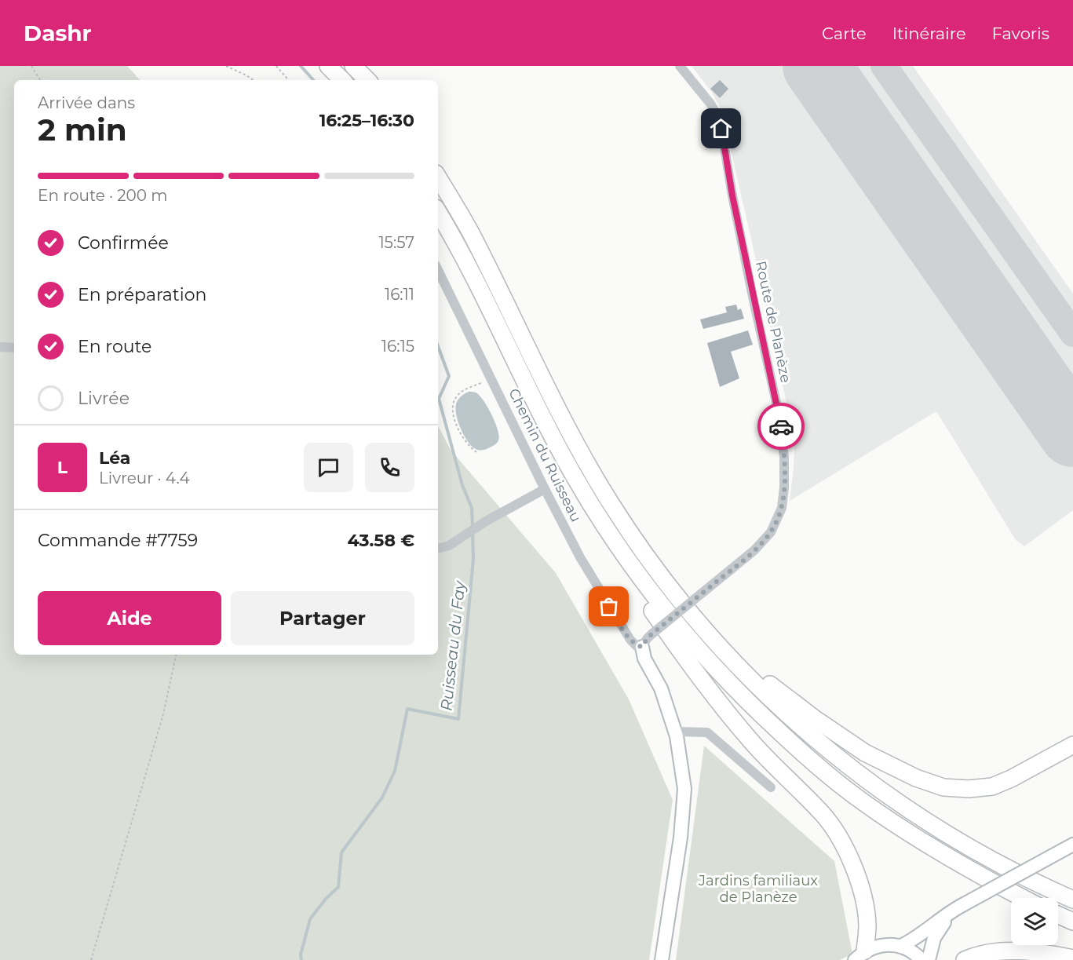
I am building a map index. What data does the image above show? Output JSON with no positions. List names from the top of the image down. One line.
{"streets":{"street":["Route de Planèze","Chemin du Ruisseau"]},"crossings":[["Route de Planèze","Chemin du Ruisseau"]],"water":["Ruisseau du Fay"],"parks":["Jardins familiaux de Planèze"],"page":{"header":"Dashr","nav":["Carte","Itinéraire","Favoris"],"heading":["2 min","Arrivée dans","16:25–16:30"],"panel":["Léa","Livreur · 4.4","Commande #7759","43.58 €"],"bar":"En route · 200 m","list":[["Confirmée","15:57"],["En préparation","16:11"],["En route","16:15"],"Livrée"],"round":"L","buttons":["Aide","Partager"]}}
